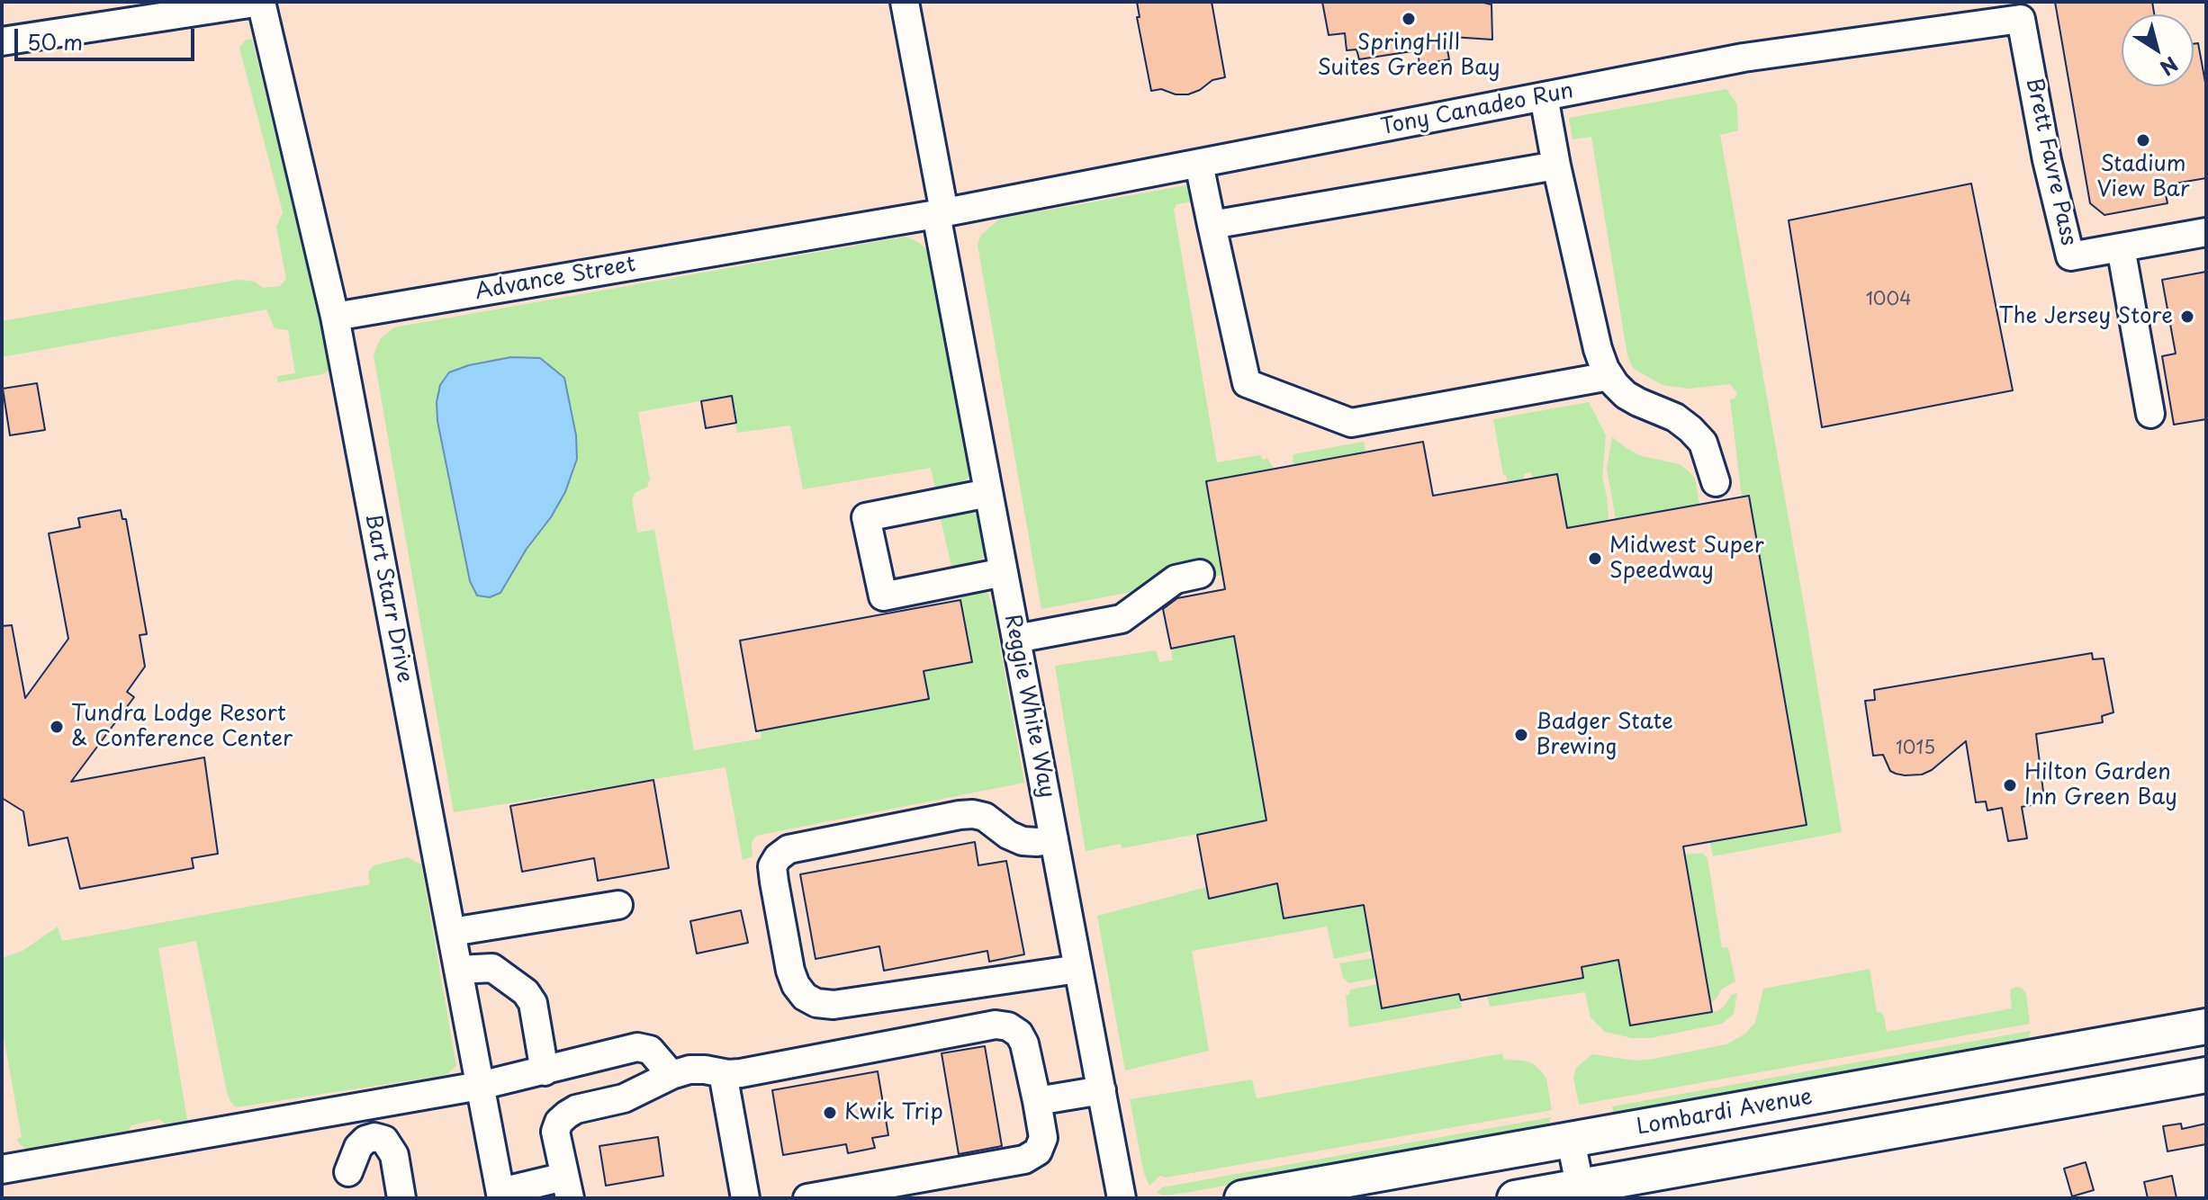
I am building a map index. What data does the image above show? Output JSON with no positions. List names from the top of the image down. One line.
{"streets":{"main road":["Lombardi Avenue"],"street":["Tony Canadeo Run","Brett Favre Pass","Advance Street","Bart Starr Drive","Reggie White Way"]},"crossings":[["Tony Canadeo Run","Brett Favre Pass"],["Tony Canadeo Run","Advance Street"],["Tony Canadeo Run","Reggie White Way"],["Advance Street","Bart Starr Drive"],["Advance Street","Reggie White Way"]],"places":["SpringHill Suites Green Bay","Stadium View Bar","The Jersey Store","Midwest Super Speedway","Tundra Lodge Resort & Conference Center","Badger State Brewing","Hilton Garden Inn Green Bay","Kwik Trip"],"house_numbers":["1004","1015"],"scale_bar":"50 m","north":"bottom right"}
